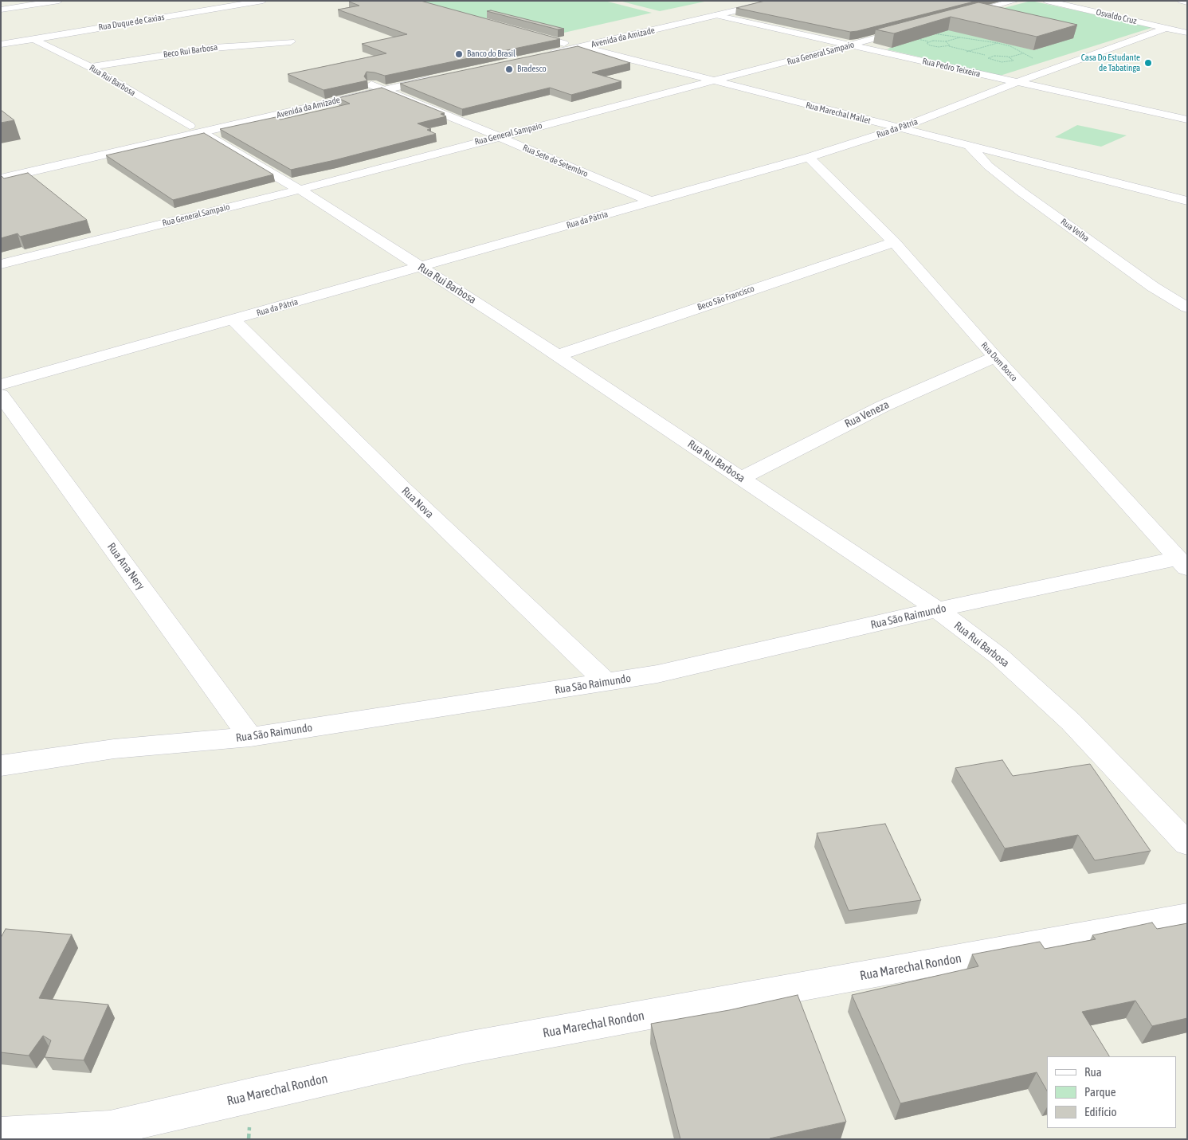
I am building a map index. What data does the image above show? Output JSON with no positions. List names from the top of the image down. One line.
{"streets":{"street":["Osvaldo Cruz","Rua Duque de Caxias","Avenida da Amizade","Beco Rui Barbosa","Rua General Sampaio","Rua Pedro Teixeira","Rua Rui Barbosa","Rua Marechal Mallet","Rua da Pátria","Rua Sete de Setembro","Rua Velha","Beco São Francisco","Rua Dom Bosco","Rua Veneza","Rua Nova","Rua Ana Nery","Rua São Raimundo","Rua Marechal Rondon"]},"crossings":[["Osvaldo Cruz","Rua da Pátria"],["Rua Duque de Caxias","Rua Rui Barbosa"],["Avenida da Amizade","Rua Pedro Teixeira"],["Avenida da Amizade","Rua Rui Barbosa"],["Avenida da Amizade","Rua Marechal Mallet"],["Avenida da Amizade","Rua Sete de Setembro"],["Beco Rui Barbosa","Rua Rui Barbosa"],["Rua General Sampaio","Rua Pedro Teixeira"],["Rua General Sampaio","Rua Rui Barbosa"],["Rua General Sampaio","Rua Marechal Mallet"],["Rua General Sampaio","Rua Sete de Setembro"],["Rua Pedro Teixeira","Rua da Pátria"],["Rua Rui Barbosa","Rua da Pátria"],["Rua Rui Barbosa","Beco São Francisco"],["Rua Rui Barbosa","Rua Veneza"],["Rua Rui Barbosa","Rua São Raimundo"],["Rua Marechal Mallet","Rua da Pátria"],["Rua Marechal Mallet","Rua Velha"],["Rua da Pátria","Rua Sete de Setembro"],["Rua da Pátria","Rua Dom Bosco"],["Rua da Pátria","Rua Nova"],["Beco São Francisco","Rua Dom Bosco"],["Rua Dom Bosco","Rua Veneza"],["Rua Dom Bosco","Rua São Raimundo"],["Rua Nova","Rua São Raimundo"],["Rua Ana Nery","Rua São Raimundo"]],"places":["Banco do Brasil","Casa Do Estudante de Tabatinga","Bradesco"],"legend":["Rua","Parque","Edifício"]}
